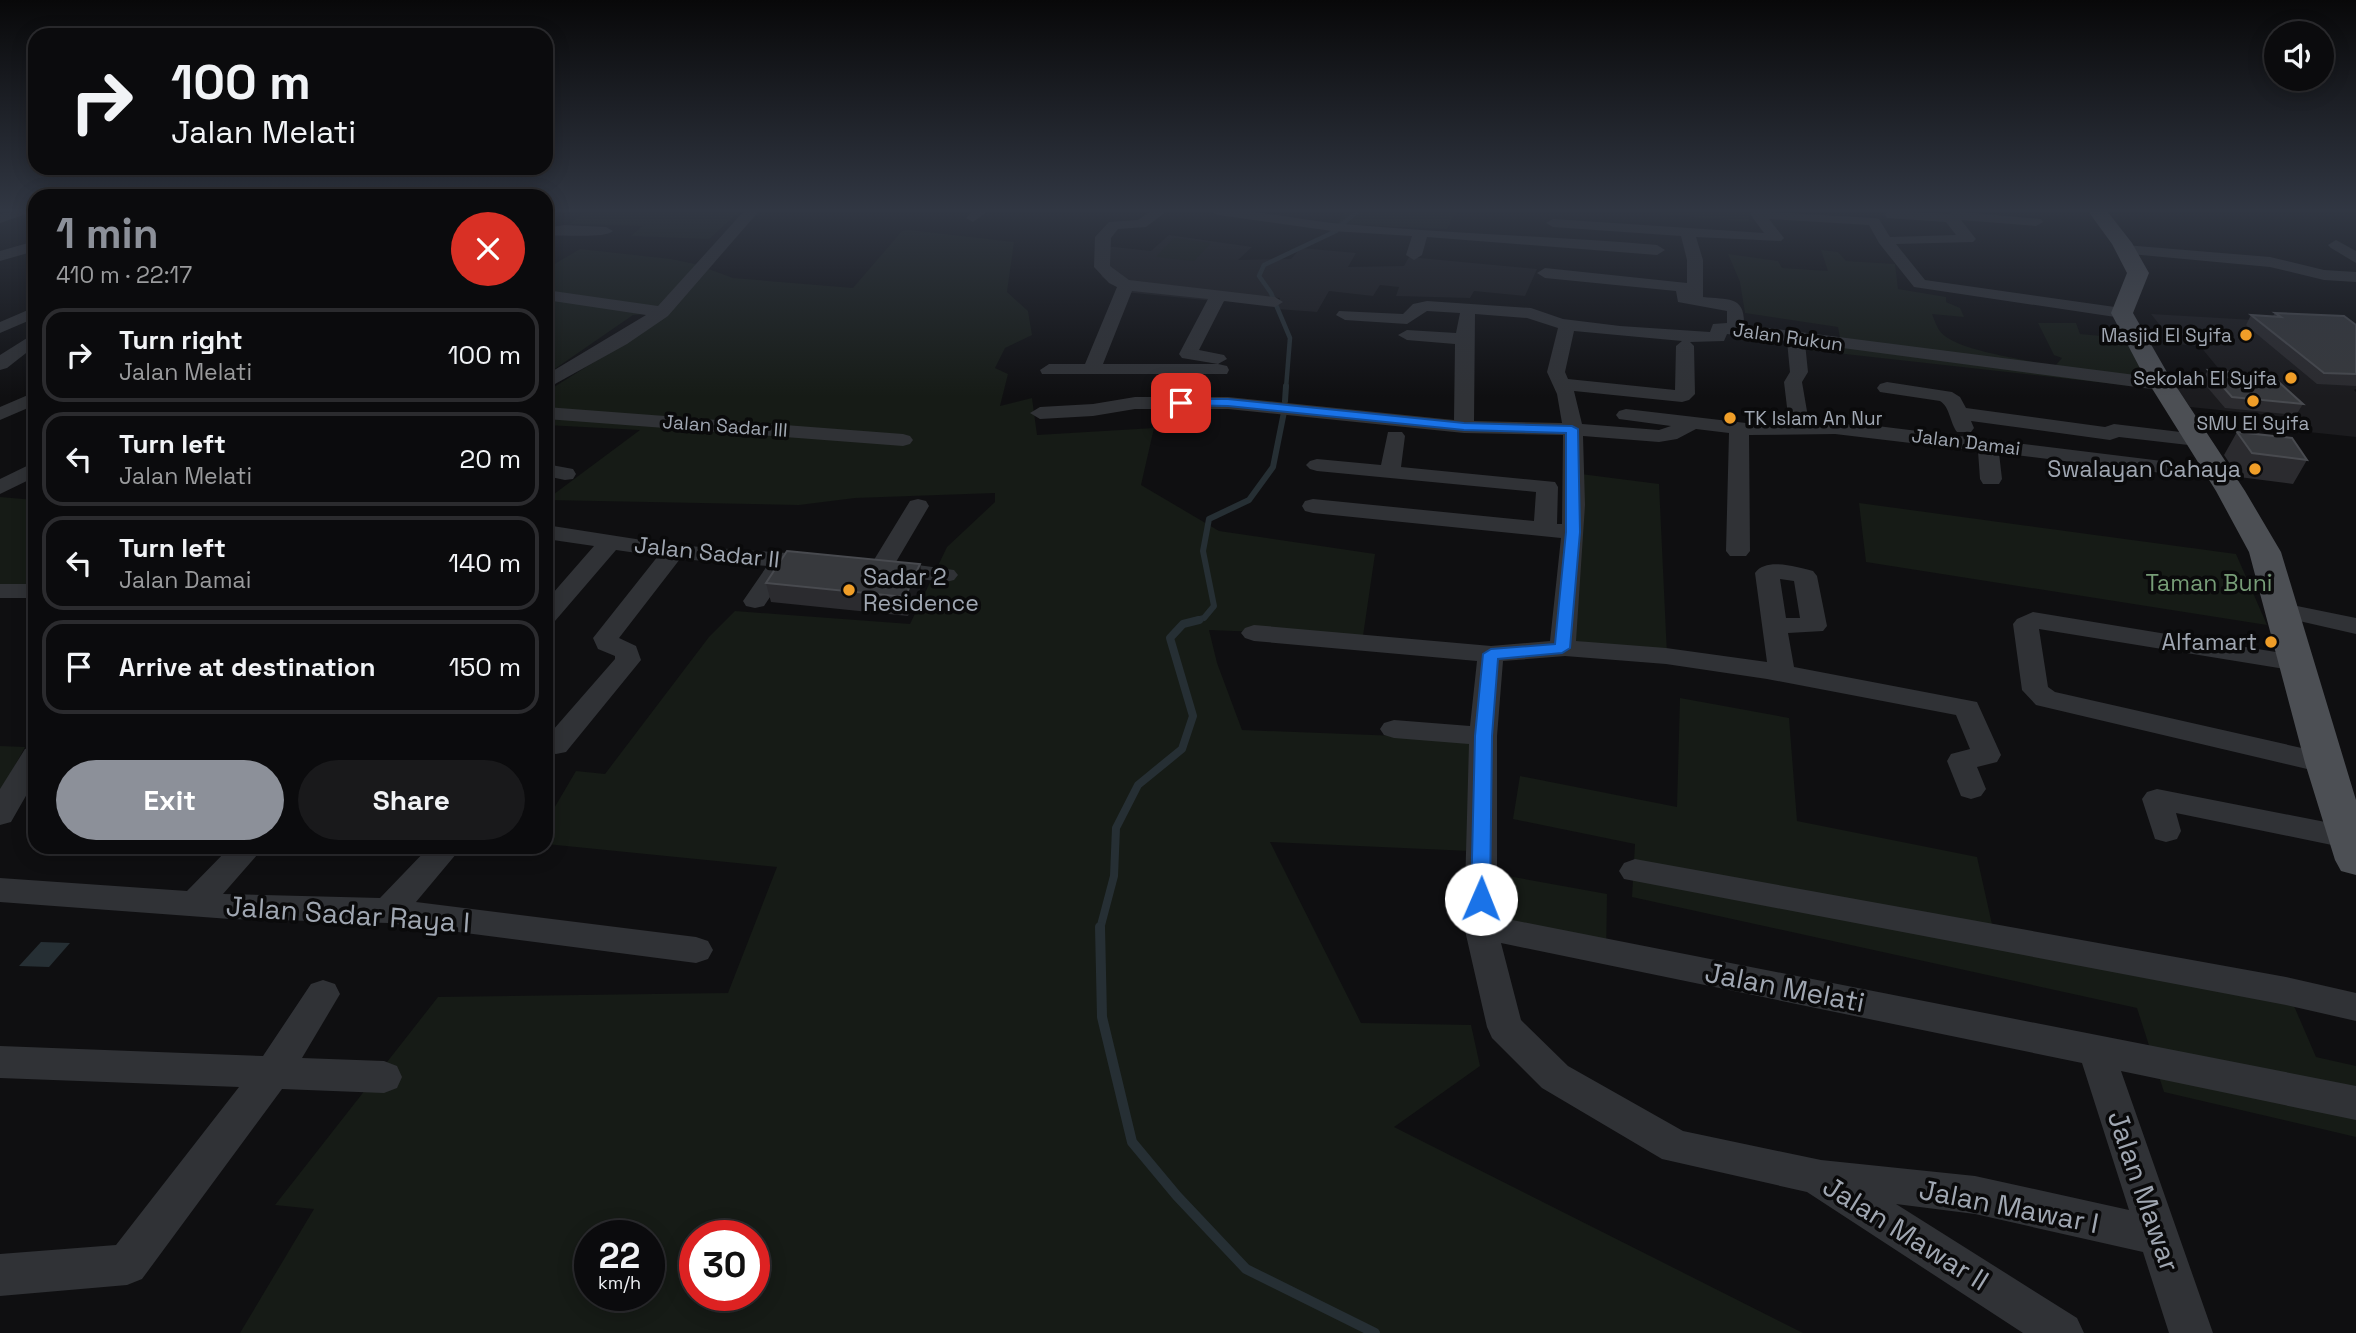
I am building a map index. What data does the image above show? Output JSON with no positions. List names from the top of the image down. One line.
{"streets":{"street":["Jalan Rukun","Jalan Sadar III","Jalan Damai","Jalan Sadar II","Jalan Sadar Raya I","Jalan Melati","Jalan Mawar","Jalan Mawar I","Jalan Mawar II"]},"crossings":[["Jalan Melati","Jalan Mawar"],["Jalan Melati","Jalan Mawar II"],["Jalan Mawar","Jalan Mawar I"],["Jalan Mawar I","Jalan Mawar II"]],"parks":["Taman Buni"],"places":["Masjid El Syifa","Sekolah El Syifa","SMU El Syifa","TK Islam An Nur","Swalayan Cahaya","Sadar 2 Residence","Alfamart"],"page":{"turn":["100 m","Jalan Melati"],"heading":["1 min","410 m · 22:17"],"list":[{"name":"Turn right","note":"Jalan Melati","value":"100 m"},{"name":"Turn left","note":"Jalan Melati","value":"20 m"},{"name":"Turn left","note":"Jalan Damai","value":"140 m"},{"name":"Arrive at destination","value":"150 m"}],"buttons":["Exit","Share"],"speed":"22 km/h","limit":"30"}}
